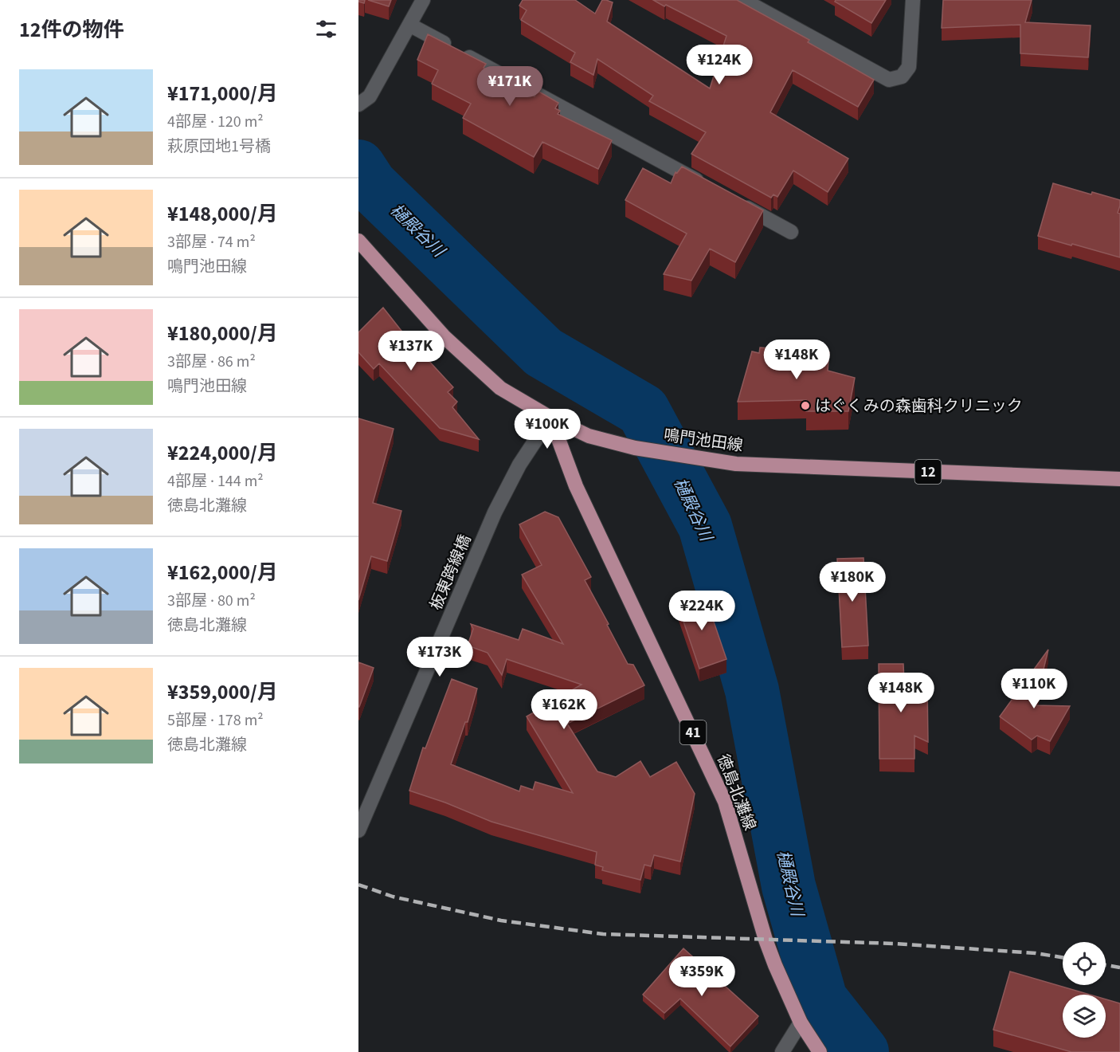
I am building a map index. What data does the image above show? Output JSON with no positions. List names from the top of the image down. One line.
{"streets":{"main road":["鳴門池田線","12","41","徳島北灘線"],"street":["板東跨線橋"]},"crossings":[["鳴門池田線","板東跨線橋"],["鳴門池田線","徳島北灘線"],["板東跨線橋","徳島北灘線"]],"water":["樋殿谷川"],"places":["はぐくみの森歯科クリニック"],"page":{"heading":"12件の物件","price":["¥124K","¥171K","¥137K","¥148K","¥100K","¥180K","¥224K","¥173K","¥110K","¥148K","¥162K","¥359K"],"list":[{"name":"¥171,000/月","note":"4部屋 · 120 m² · 萩原団地1号橋"},{"name":"¥148,000/月","note":"3部屋 · 74 m² · 鳴門池田線"},{"name":"¥180,000/月","note":"3部屋 · 86 m² · 鳴門池田線"},{"name":"¥224,000/月","note":"4部屋 · 144 m² · 徳島北灘線"},{"name":"¥162,000/月","note":"3部屋 · 80 m² · 徳島北灘線"},{"name":"¥359,000/月","note":"5部屋 · 178 m² · 徳島北灘線"}]}}
